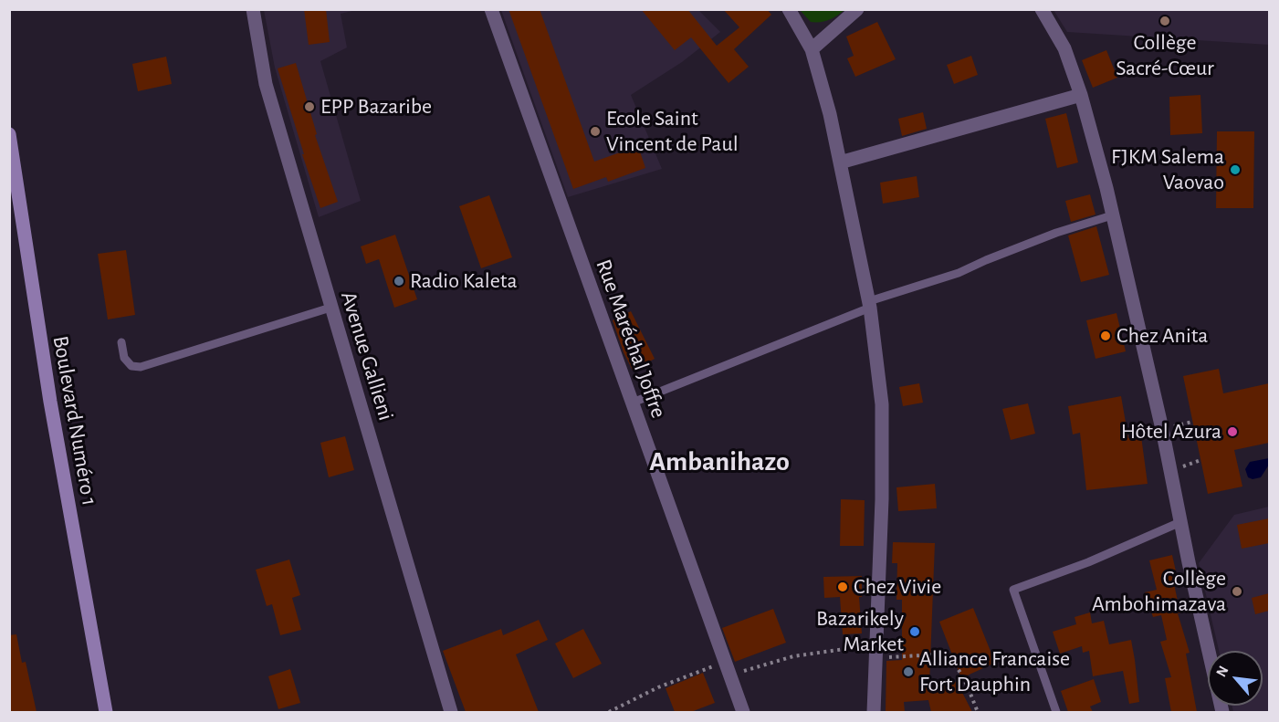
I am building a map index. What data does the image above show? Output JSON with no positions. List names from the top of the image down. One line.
{"streets":{"main road":["Boulevard Numéro 1"],"street":["Rue Maréchal Joffre","Avenue Gallieni"]},"districts":["Ambanihazo"],"places":["Collège Sacré-Cœur","EPP Bazaribe","Ecole Saint Vincent de Paul","FJKM Salema Vaovao","Radio Kaleta","Chez Anita","Hôtel Azura","Chez Vivie","Collège Ambohimazava","Bazarikely Market","Alliance Francaise Fort Dauphin"],"north":"top left"}
